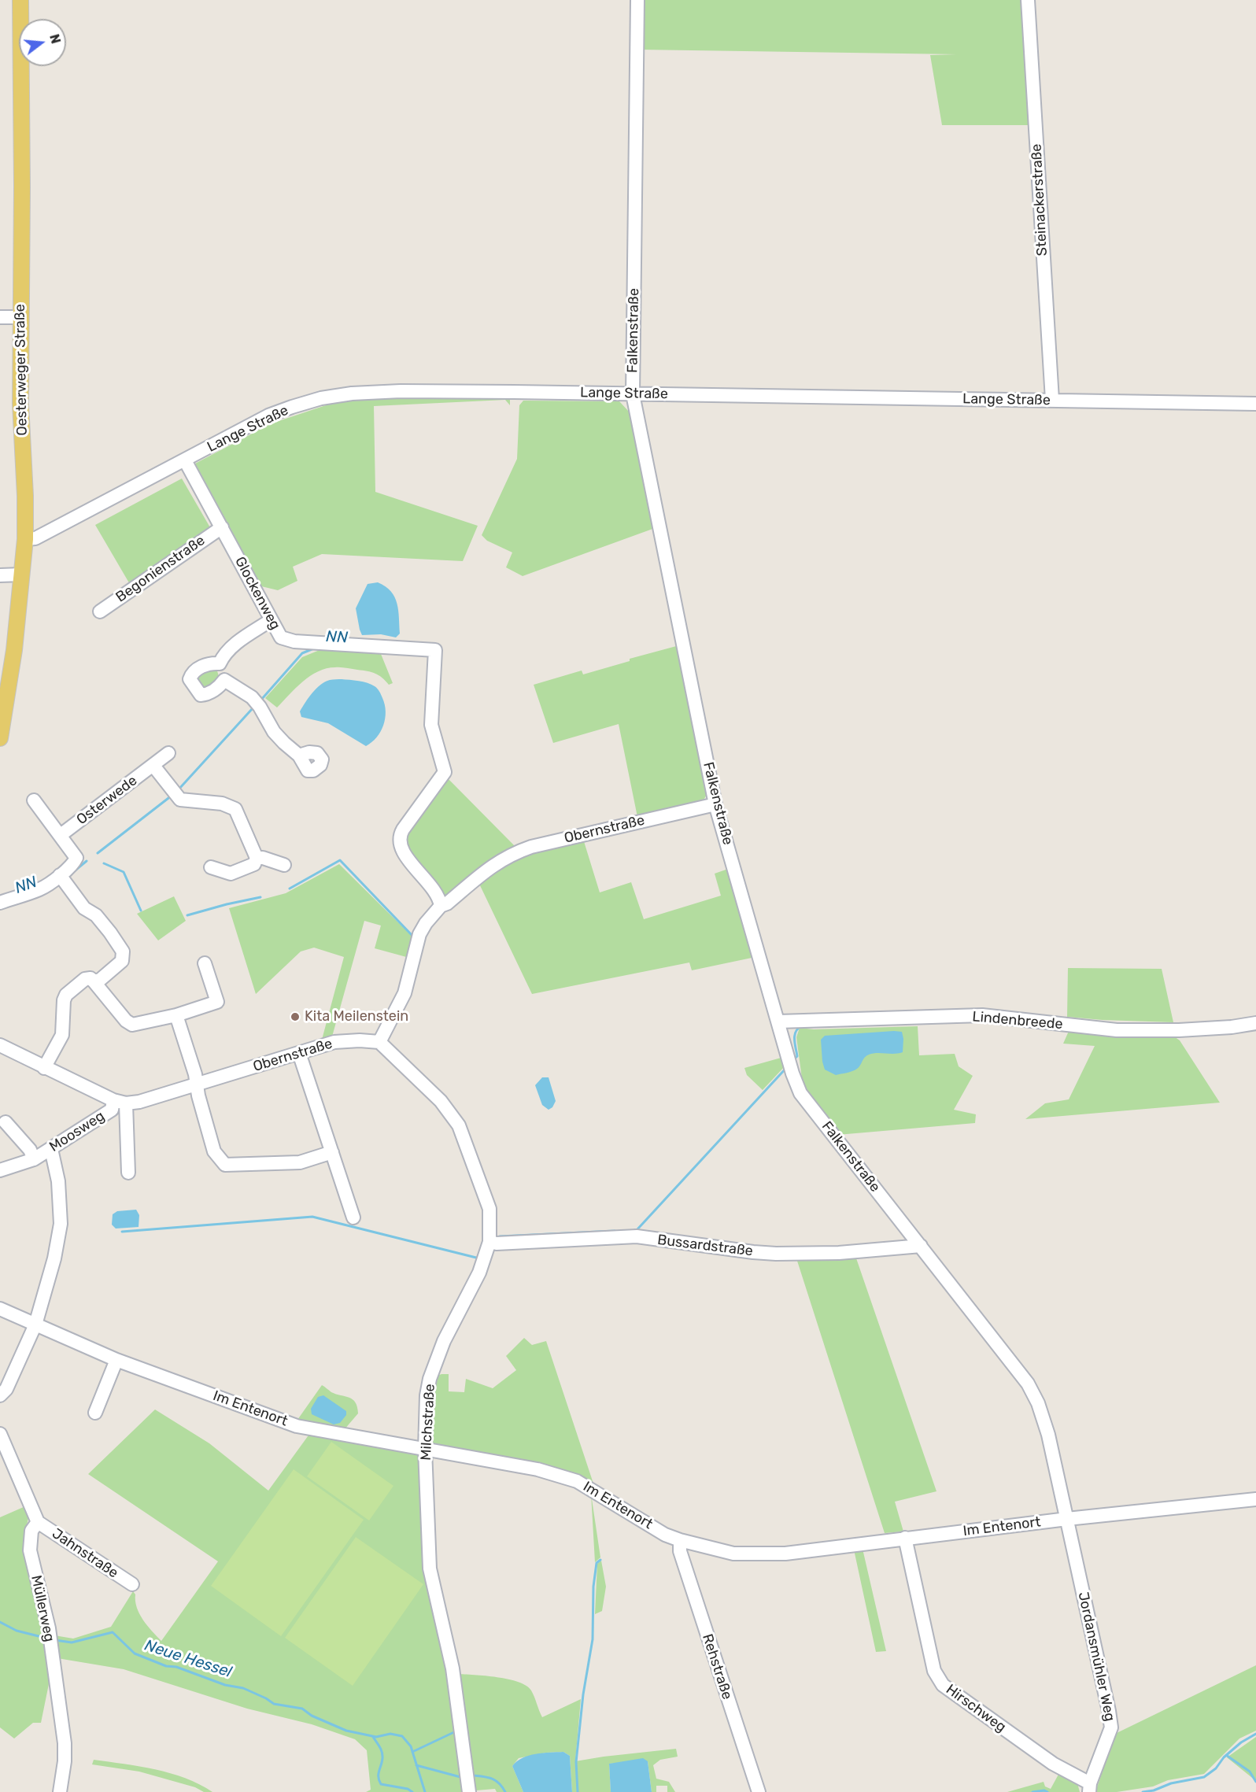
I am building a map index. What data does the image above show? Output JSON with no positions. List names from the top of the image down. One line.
{"streets":{"main road":["Oesterweger Straße"],"street":["Steinackerstraße","Falkenstraße","Lange Straße","Begonienstraße","Glockenweg","Osterwede","Obernstraße","Lindenbreede","Moosweg","Bussardstraße","Im Entenort","Milchstraße","Jahnstraße","Müllerweg","Jordansmühler Weg","Rehstraße","Hirschweg"]},"crossings":[["Steinackerstraße","Lange Straße"],["Falkenstraße","Lange Straße"],["Falkenstraße","Obernstraße"],["Falkenstraße","Lindenbreede"],["Falkenstraße","Bussardstraße"],["Falkenstraße","Im Entenort"],["Falkenstraße","Jordansmühler Weg"],["Oesterweger Straße","Lange Straße"],["Lange Straße","Glockenweg"],["Begonienstraße","Glockenweg"],["Glockenweg","Obernstraße"],["Obernstraße","Moosweg"],["Obernstraße","Milchstraße"],["Bussardstraße","Milchstraße"],["Im Entenort","Milchstraße"],["Im Entenort","Jordansmühler Weg"],["Im Entenort","Rehstraße"],["Im Entenort","Hirschweg"],["Jahnstraße","Müllerweg"],["Jordansmühler Weg","Hirschweg"]],"water":["NN","Neue Hessel"],"places":["Kita Meilenstein"],"north":"right"}
